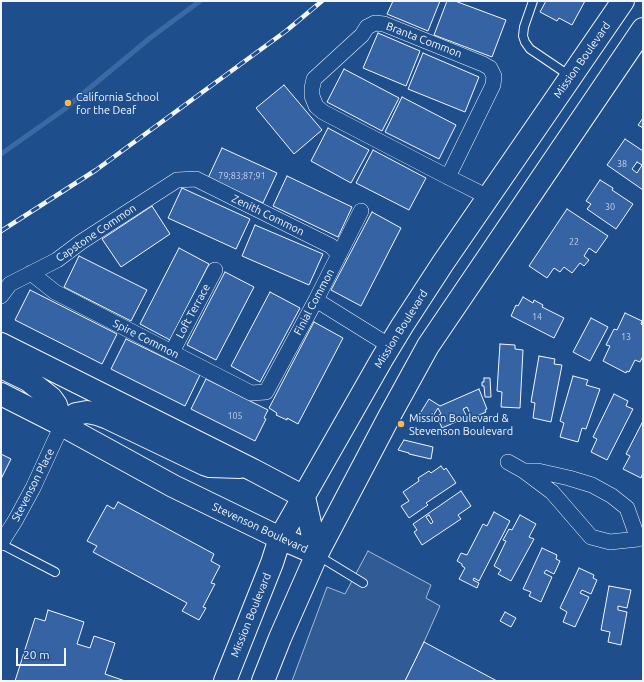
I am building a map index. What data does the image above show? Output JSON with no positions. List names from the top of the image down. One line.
{"streets":{"main road":["Mission Boulevard","Stevenson Boulevard"],"street":["Branta Common","Zenith Common","Capstone Common","Finial Common","Loft Terrace","Spire Common","Stevenson Place"]},"crossings":[["Branta Common","Mission Boulevard"],["Mission Boulevard","Stevenson Boulevard"],["Zenith Common","Capstone Common"],["Zenith Common","Finial Common"],["Capstone Common","Spire Common"],["Finial Common","Spire Common"],["Loft Terrace","Spire Common"],["Stevenson Place","Stevenson Boulevard"]],"places":["California School for the Deaf","Mission Boulevard & Stevenson Boulevard"],"house_numbers":["38","79;83;87;91","30","22","14","13","105"],"scale_bar":"20 m"}
